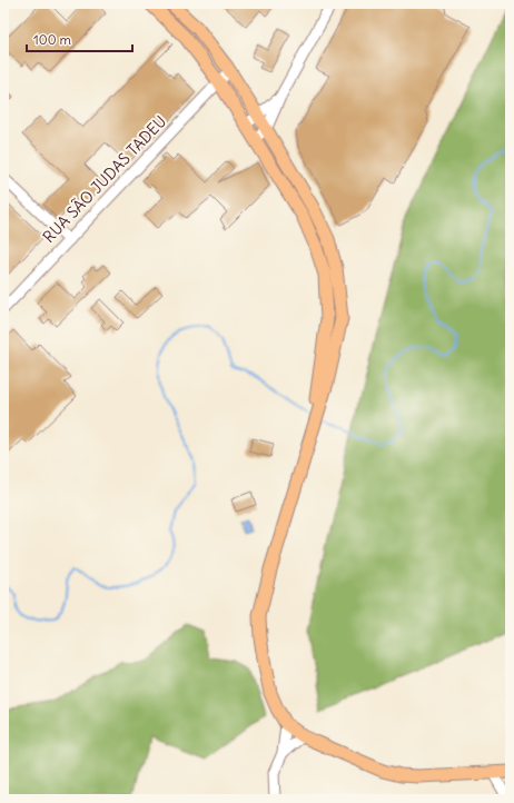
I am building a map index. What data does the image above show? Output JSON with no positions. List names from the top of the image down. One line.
{"streets":{"street":["RUA SÃO JUDAS TADEU"]},"scale_bar":"100 m"}
